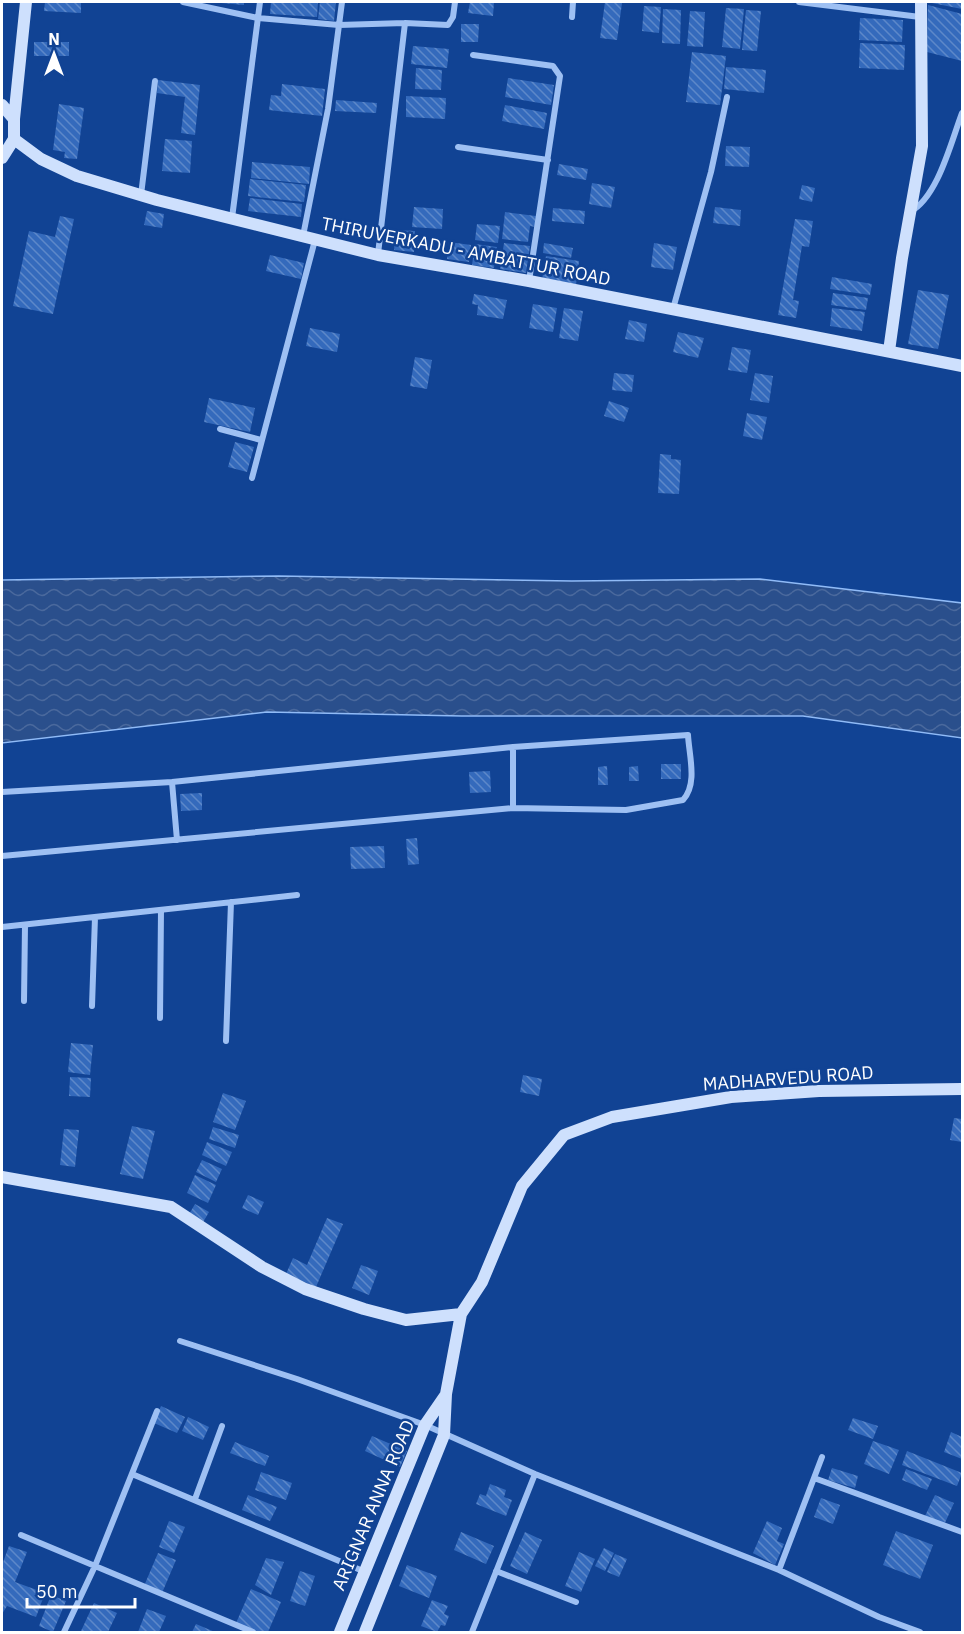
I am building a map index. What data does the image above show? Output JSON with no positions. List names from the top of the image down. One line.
{"streets":{"street":["THIRUVERKADU - AMBATTUR ROAD","MADHARVEDU ROAD","ARIGNAR ANNA ROAD"]},"crossings":[["MADHARVEDU ROAD","ARIGNAR ANNA ROAD"]],"scale_bar":"50 m","north":"top"}
